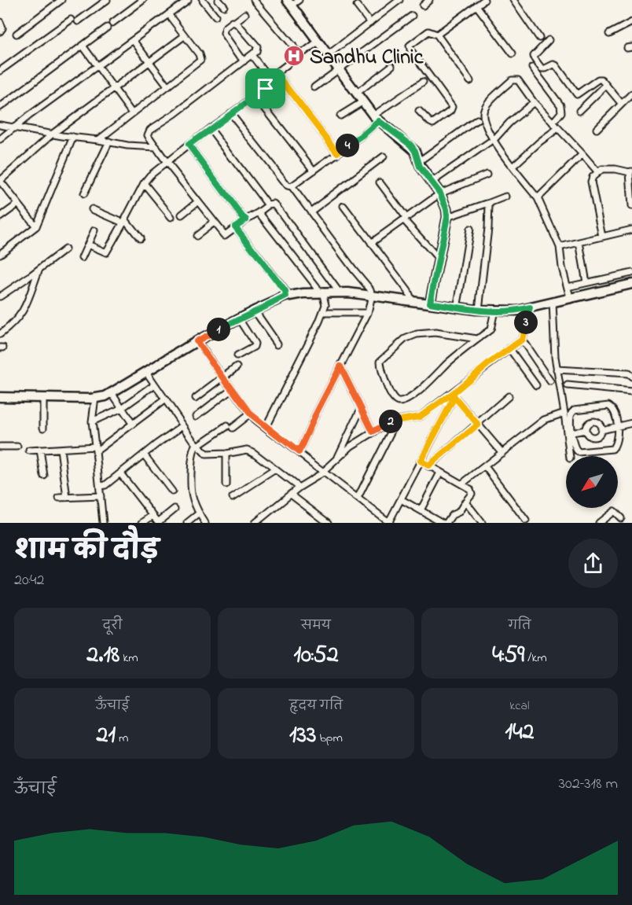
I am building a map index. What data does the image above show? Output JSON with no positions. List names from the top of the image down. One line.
{"places":{"hospital":["Sandhu Clinic"]},"north":"bottom left","page":{"pins":["4","3","1","2"],"heading":["शाम की दौड़","20:42"],"stats":[["दूरी","2.18 km"],["समय","10:52"],["गति","4:59 /km"],["ऊँचाई","21 m"],["हृदय गति","133 bpm"],["kcal","142"]],"chart":["ऊँचाई","302–318 m"]}}
